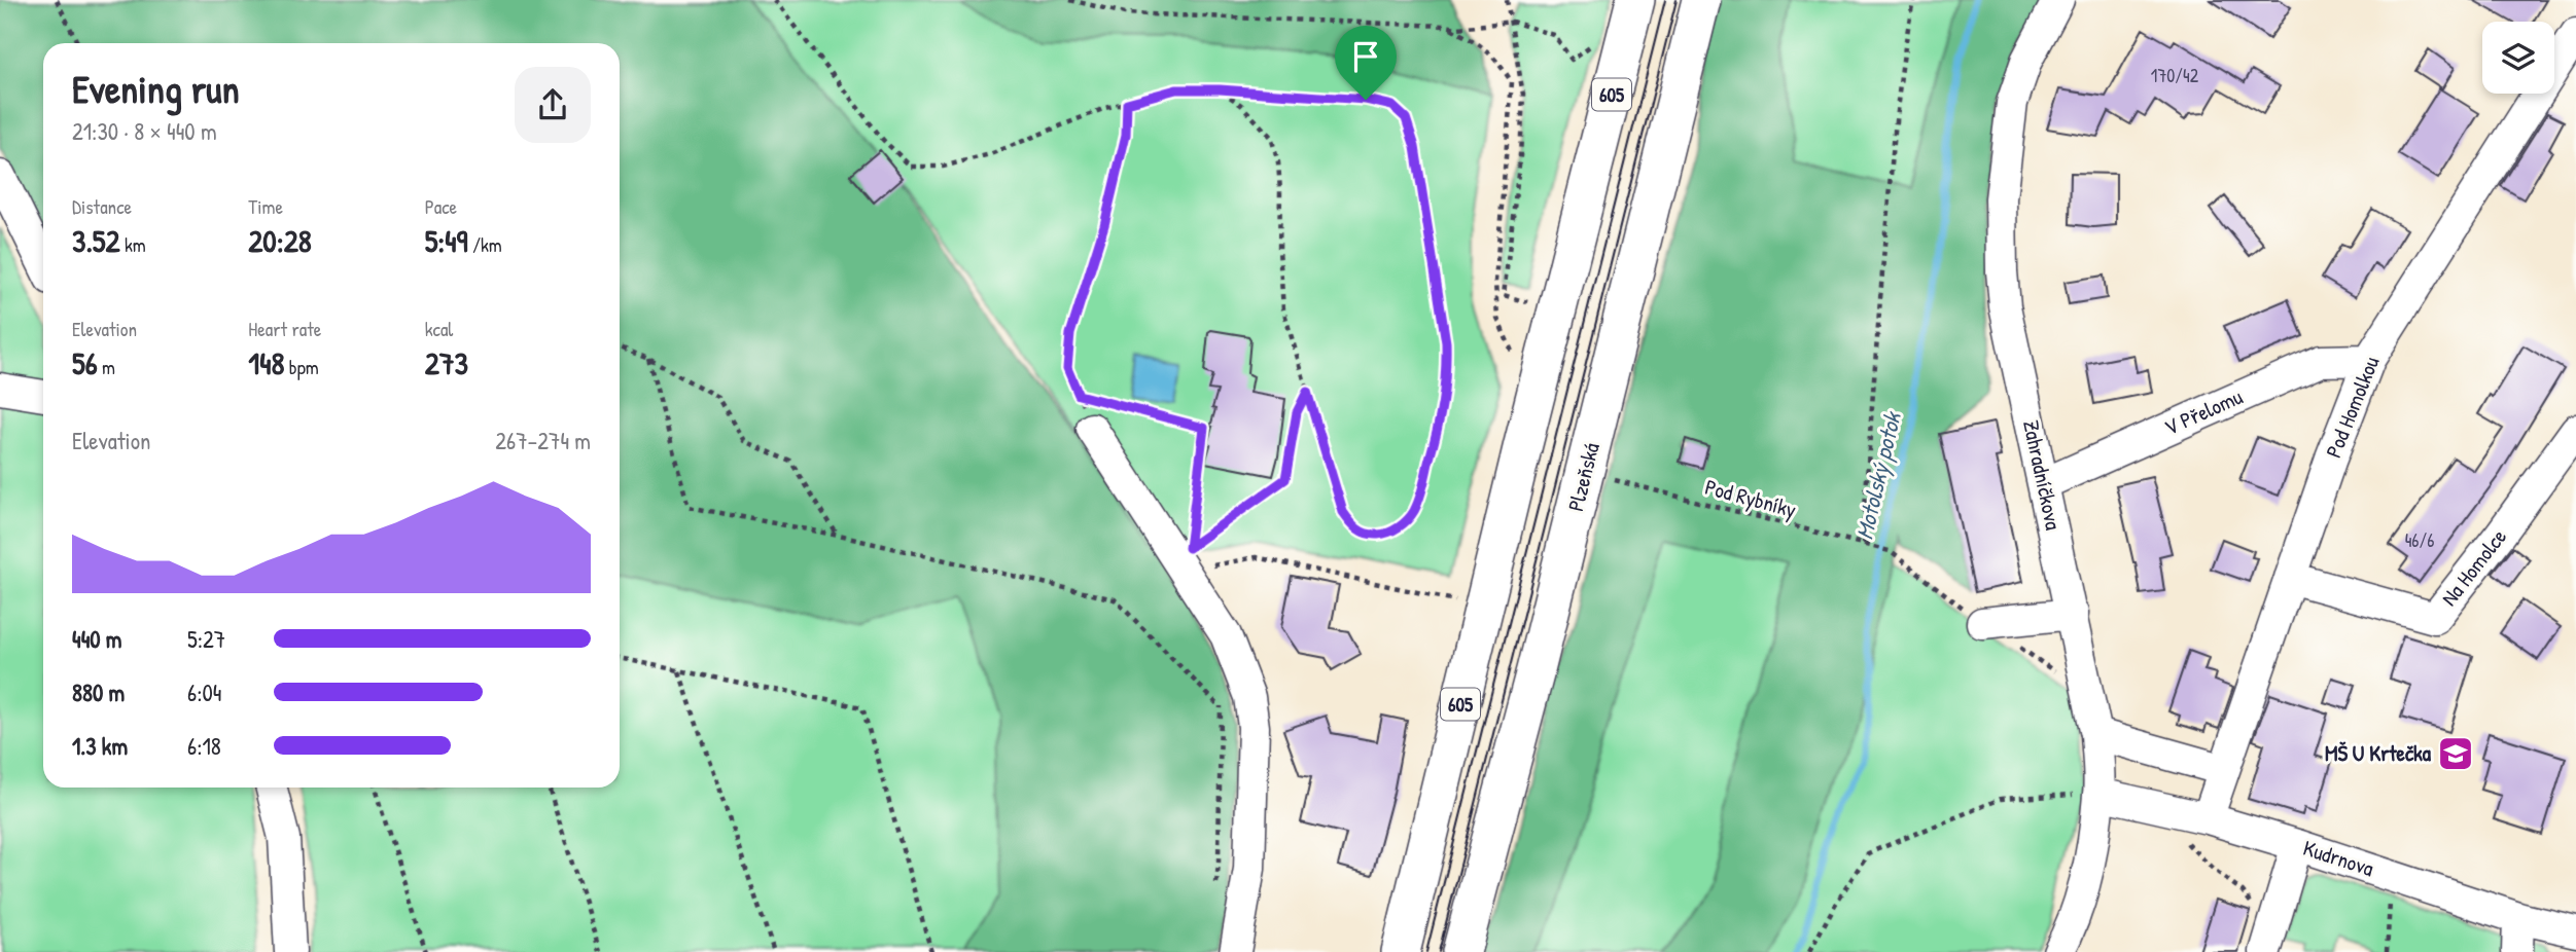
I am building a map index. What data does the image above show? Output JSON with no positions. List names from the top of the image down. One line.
{"streets":{"main road":["605","Plzeňská"],"street":["Pod Homolkou","V Přelomu","Zahradníčkova","Na Homolce","Kudrnova"],"path":["Pod Rybníky"]},"crossings":[["Pod Homolkou","V Přelomu"],["Pod Homolkou","Na Homolce"],["Pod Homolkou","Kudrnova"],["V Přelomu","Zahradníčkova"],["Zahradníčkova","Kudrnova"]],"water":["Motolský potok"],"places":{"school or university":["MŠ U Krtečka"]},"house_numbers":["170/42","46/6"],"page":{"heading":["Evening run","21:30 · 8 × 440 m"],"stats":[["Distance","3.52 km"],["Time","20:28"],["Pace","5:49 /km"],["Elevation","56 m"],["Heart rate","148 bpm"],["kcal","273"]],"chart":["Elevation","267–274 m"],"list":[{"name":"440 m","note":"5:27"},{"name":"880 m","note":"6:04"},{"name":"1.3 km","note":"6:18"}]}}
